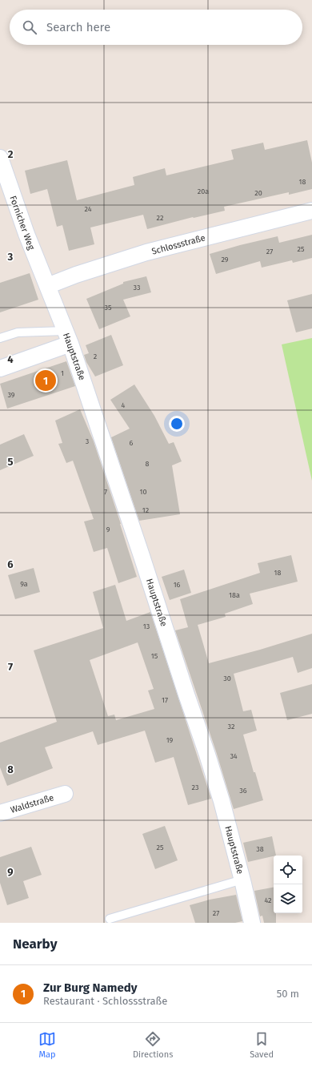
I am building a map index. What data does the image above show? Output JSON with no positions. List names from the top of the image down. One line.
{"streets":{"street":["Fornicher Weg","Schlossstraße","Hauptstraße","Waldstraße"]},"crossings":[["Fornicher Weg","Schlossstraße"],["Fornicher Weg","Hauptstraße"],["Schlossstraße","Hauptstraße"]],"house_numbers":["18","20a","20","24","22","25","27","29","33","35","2","1","39","4","3","6","8","7","10","12","9","18","9a","16","18a","13","15","30","17","32","19","34","23","36","25","38","42","27"],"page":{"search":"Search here","pins":"1","heading":"Nearby","list":[{"mark":"1","name":"Zur Burg Namedy","note":"Restaurant · Schlossstraße","value":"50 m"}],"nav":["Map","Directions","Saved"]},"grid":{"rows":["2","3","4","5","6","7","8","9"]}}
